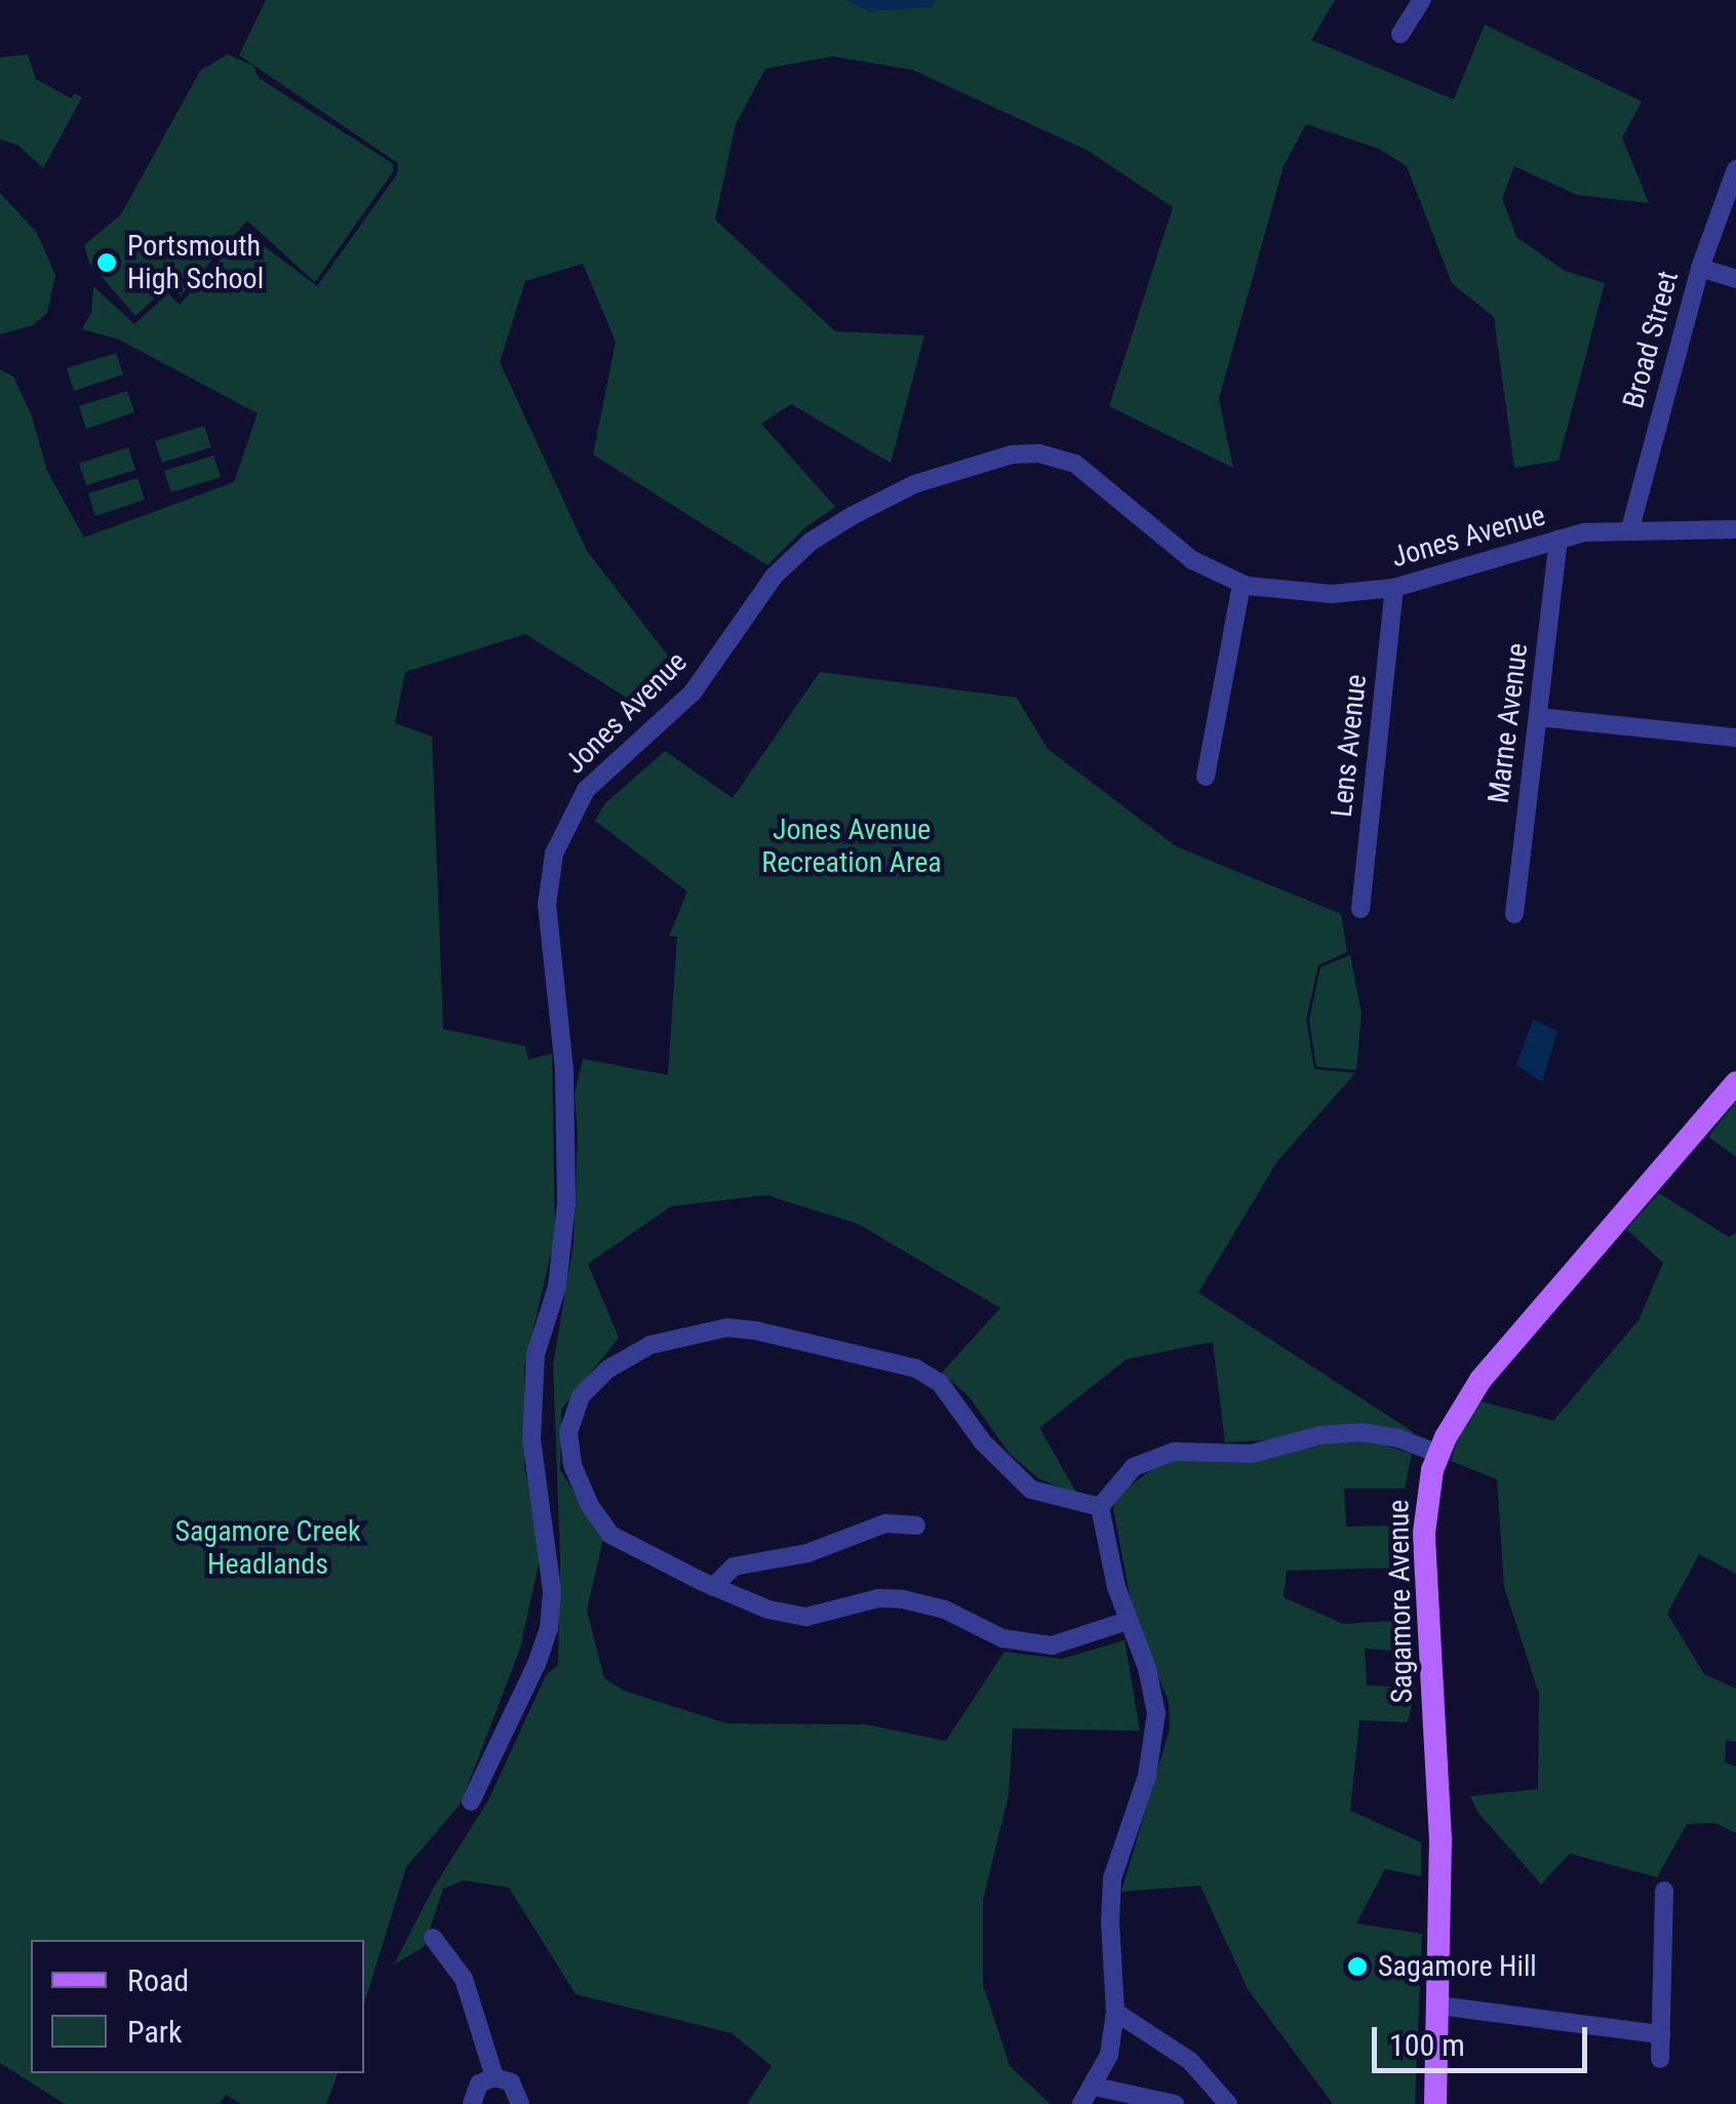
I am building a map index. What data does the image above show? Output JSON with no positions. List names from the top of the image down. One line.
{"streets":{"main road":["Sagamore Avenue"],"street":["Broad Street","Jones Avenue","Marne Avenue","Lens Avenue"]},"crossings":[["Broad Street","Jones Avenue"],["Jones Avenue","Marne Avenue"],["Jones Avenue","Lens Avenue"]],"parks":["Jones Avenue Recreation Area","Sagamore Creek Headlands"],"places":["Portsmouth High School","Sagamore Hill"],"legend":["Road","Park"],"scale_bar":"100 m"}
